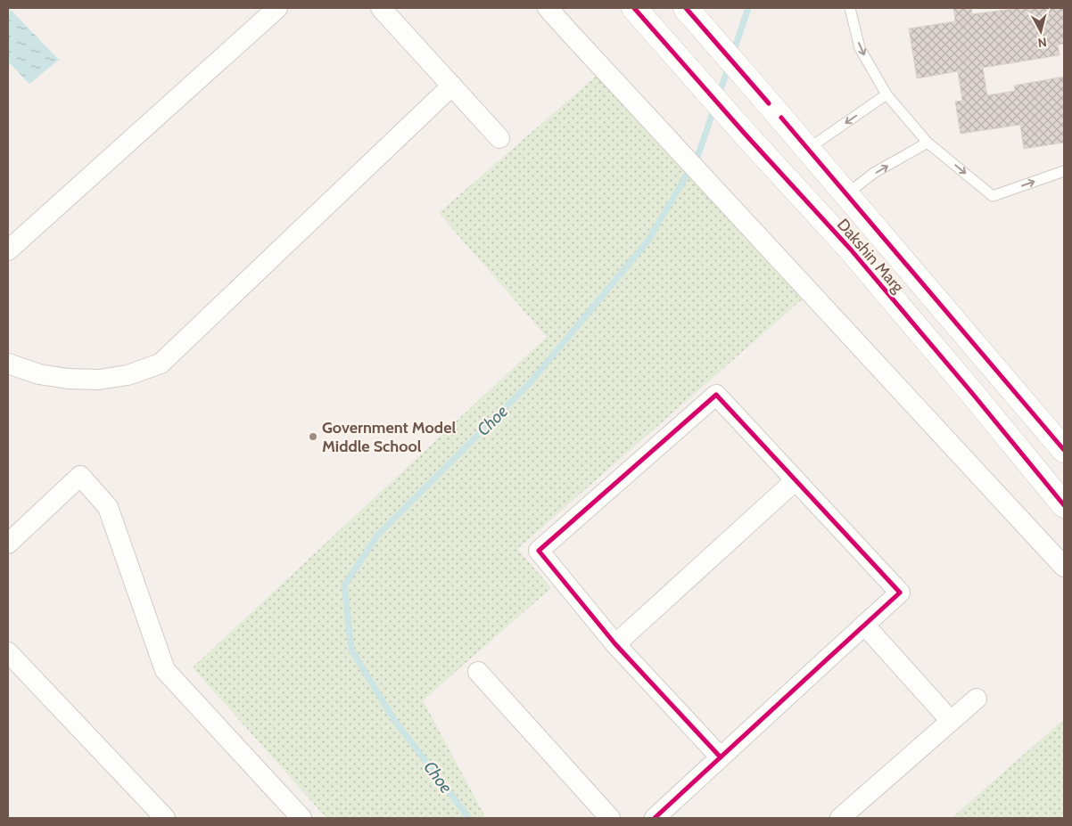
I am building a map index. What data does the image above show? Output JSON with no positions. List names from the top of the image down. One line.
{"streets":{"main road":["Dakshin Marg"]},"water":["Choe"],"places":["Government Model Middle School"],"north":"bottom"}
